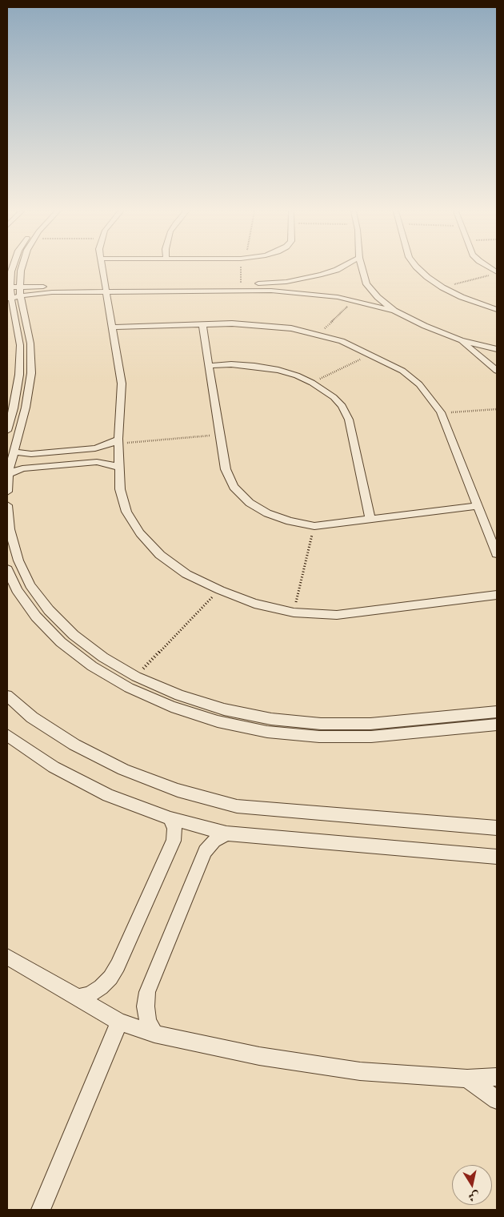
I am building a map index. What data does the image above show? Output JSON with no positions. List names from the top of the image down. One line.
{"north":"bottom"}
